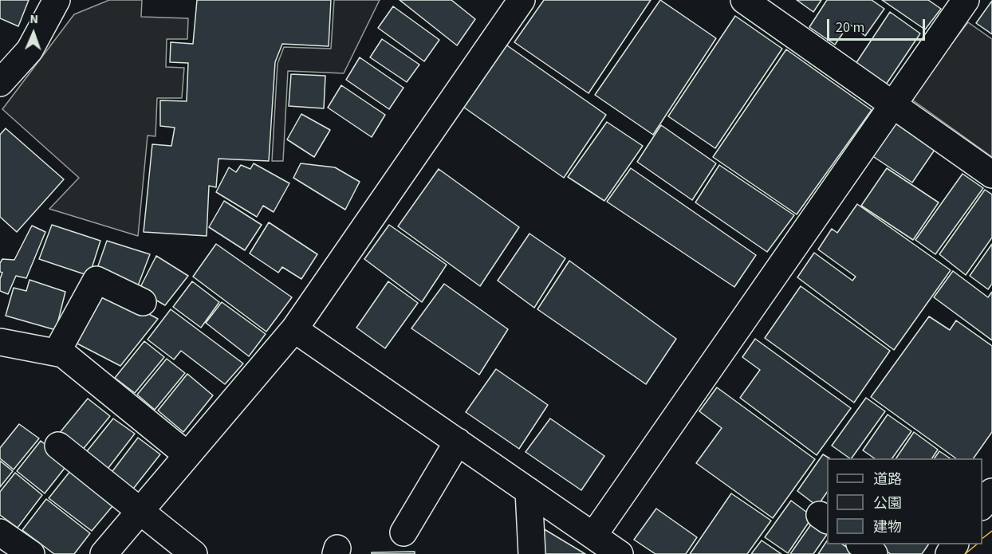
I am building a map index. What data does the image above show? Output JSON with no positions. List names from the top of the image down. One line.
{"legend":["道路","公園","建物"],"scale_bar":"20 m","north":"top"}
